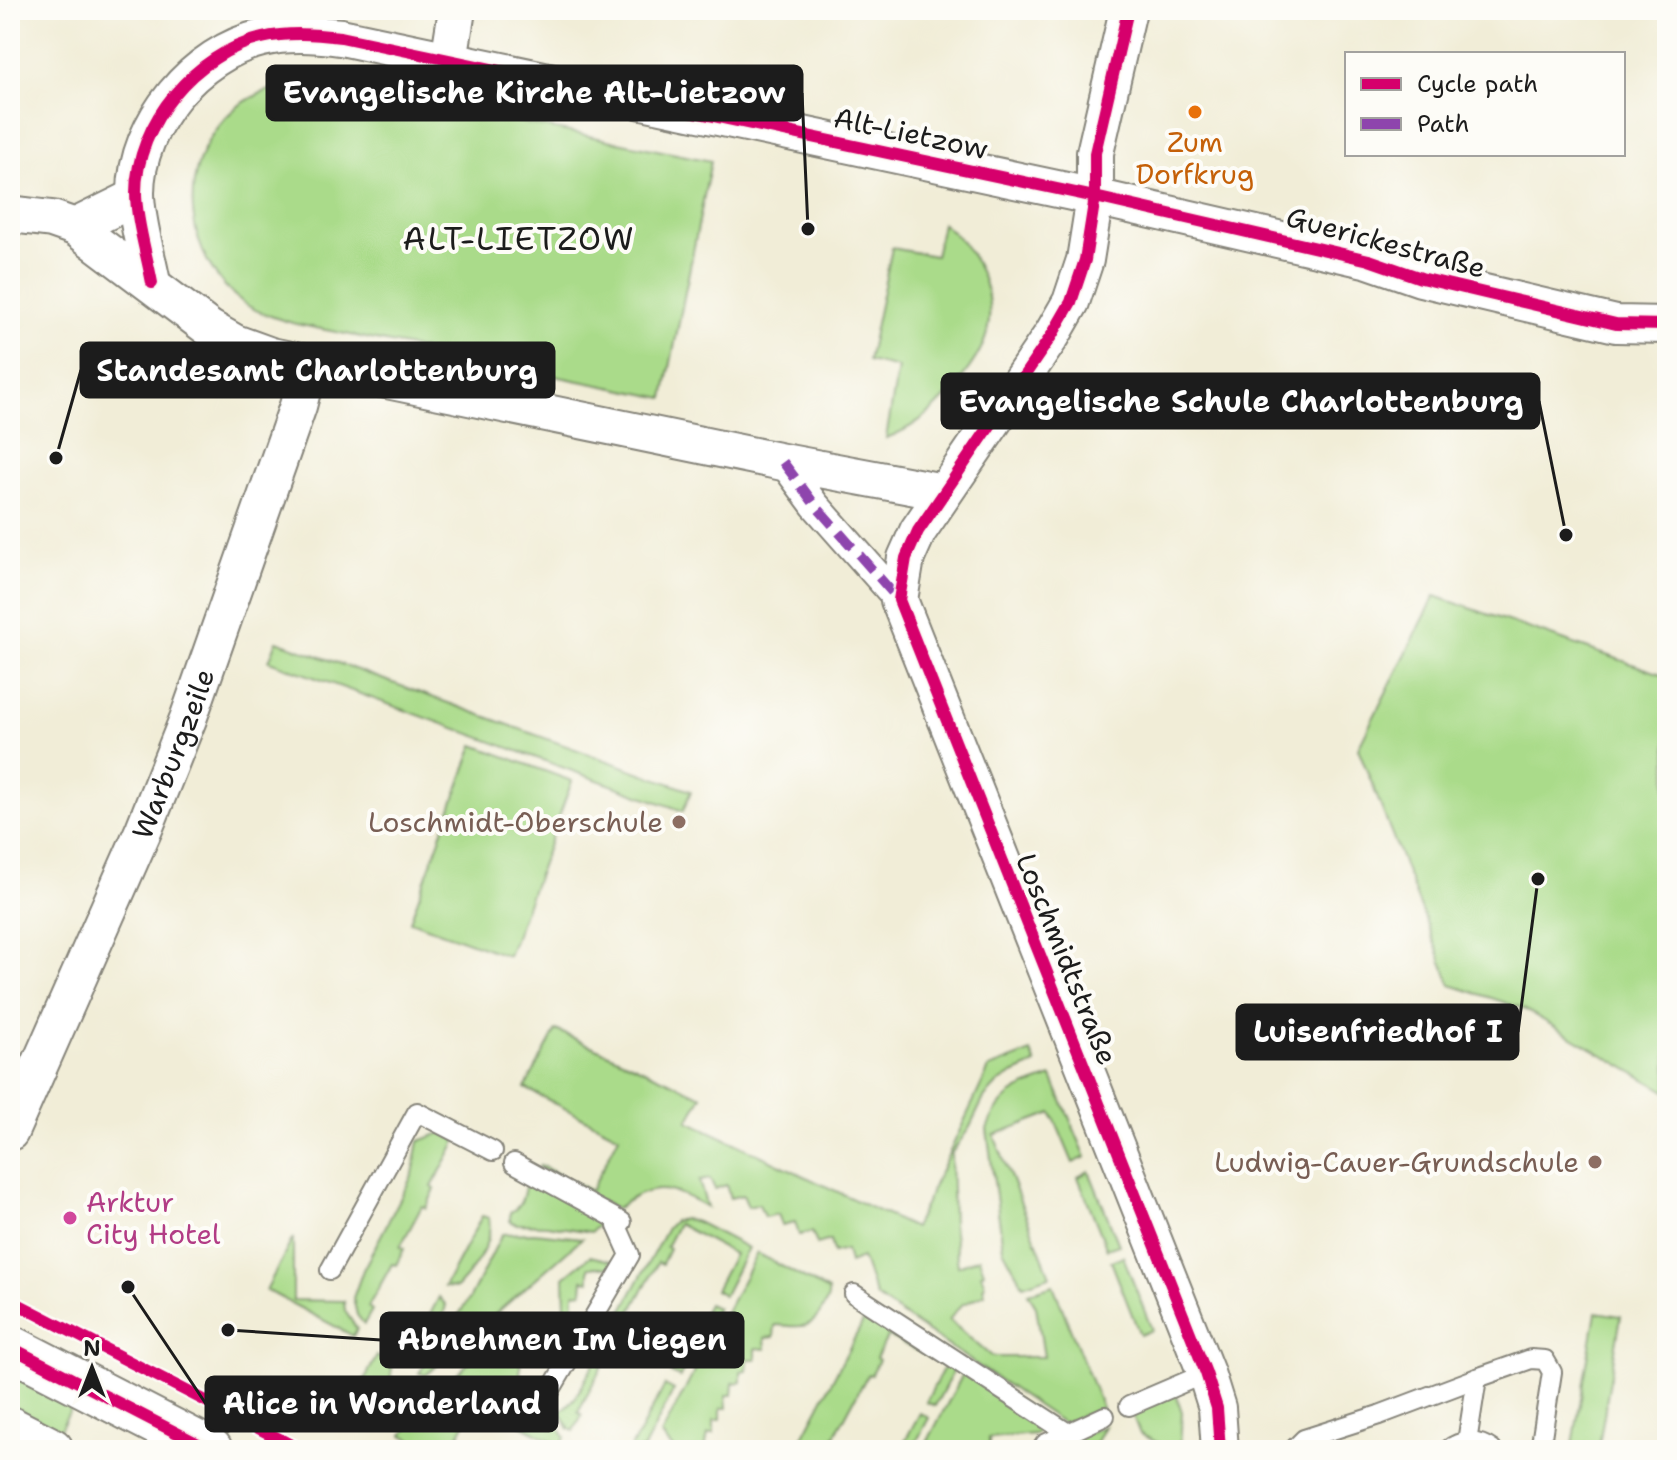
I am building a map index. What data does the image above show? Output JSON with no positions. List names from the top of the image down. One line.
{"streets":{"street":["Alt-Lietzow","Guerickestraße","Warburgzeile","Loschmidtstraße"]},"crossings":[["Alt-Lietzow","Guerickestraße"]],"districts":["ALT-LIETZOW"],"places":["Zum Dorfkrug","Evangelische Kirche Alt-Lietzow","Standesamt Charlottenburg","Evangelische Schule Charlottenburg","Loschmidt-Oberschule","Luisenfriedhof I","Ludwig-Cauer-Grundschule","Arktur City Hotel","Alice in Wonderland","Abnehmen Im Liegen"],"legend":["Cycle path","Path"],"north":"top"}
